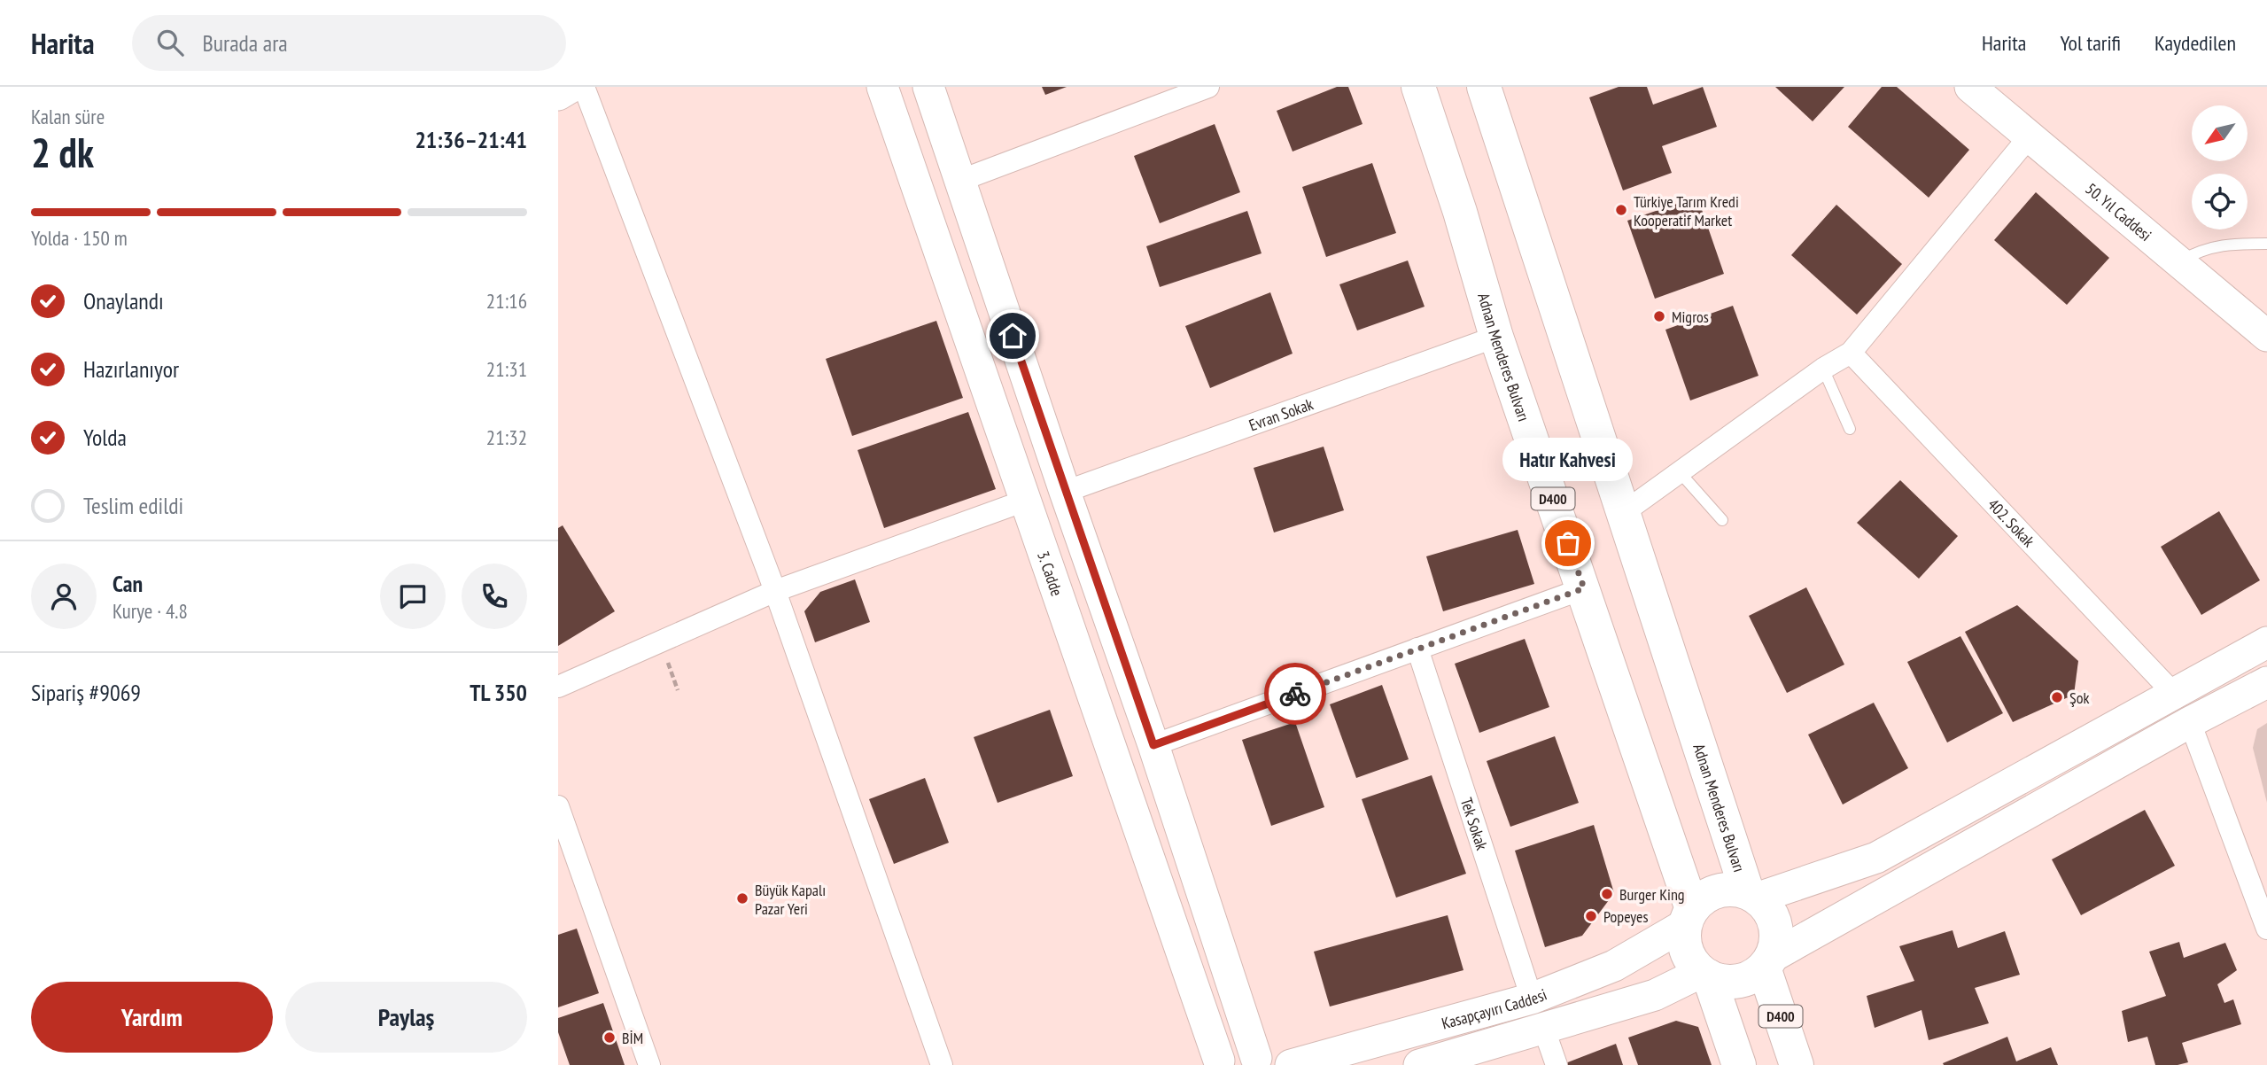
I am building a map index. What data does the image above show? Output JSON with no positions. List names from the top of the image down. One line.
{"streets":{"highway":["Adnan Menderes Bulvarı","D400"],"street":["50. Yıl Caddesi","Evran Sokak","402. Sokak","3. Cadde","Tek Sokak","Kasapçayırı Caddesi"]},"crossings":[["Adnan Menderes Bulvarı","Evran Sokak"],["Adnan Menderes Bulvarı","D400"],["Adnan Menderes Bulvarı","Kasapçayırı Caddesi"],["D400","Kasapçayırı Caddesi"],["Tek Sokak","Kasapçayırı Caddesi"]],"places":["Türkiye Tarım Kredi Kooperatif Market","Migros","Hatır Kahvesi","Şok","Burger King","Büyük Kapalı Pazar Yeri","Popeyes","BİM"],"north":"bottom left","page":{"header":"Harita","search":"Burada ara","nav":["Harita","Yol tarifi","Kaydedilen"],"heading":["2 dk","Kalan süre","21:36–21:41"],"panel":["Can","Kurye · 4.8","Sipariş #9069","TL 350"],"bar":"Yolda · 150 m","list":[["Onaylandı","21:16"],["Hazırlanıyor","21:31"],["Yolda","21:32"],"Teslim edildi"],"bubble":"Hatır Kahvesi","buttons":["Yardım","Paylaş"]}}
